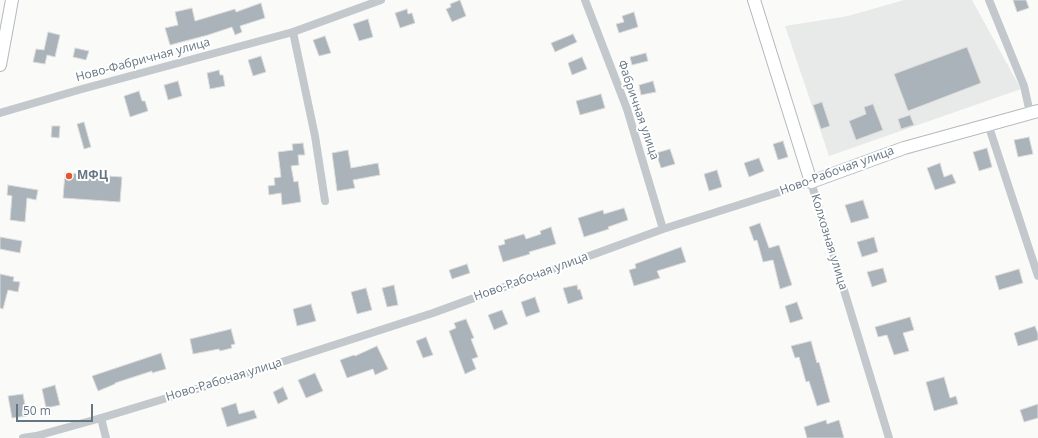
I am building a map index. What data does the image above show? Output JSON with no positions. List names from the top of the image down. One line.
{"streets":{"street":["Ново-Фабричная улица","Фабричная улица","Ново-Рабочая улица","Колхозная улица"]},"crossings":[["Фабричная улица","Ново-Рабочая улица"],["Ново-Рабочая улица","Колхозная улица"]],"places":["МФЦ"],"scale_bar":"50 m"}
